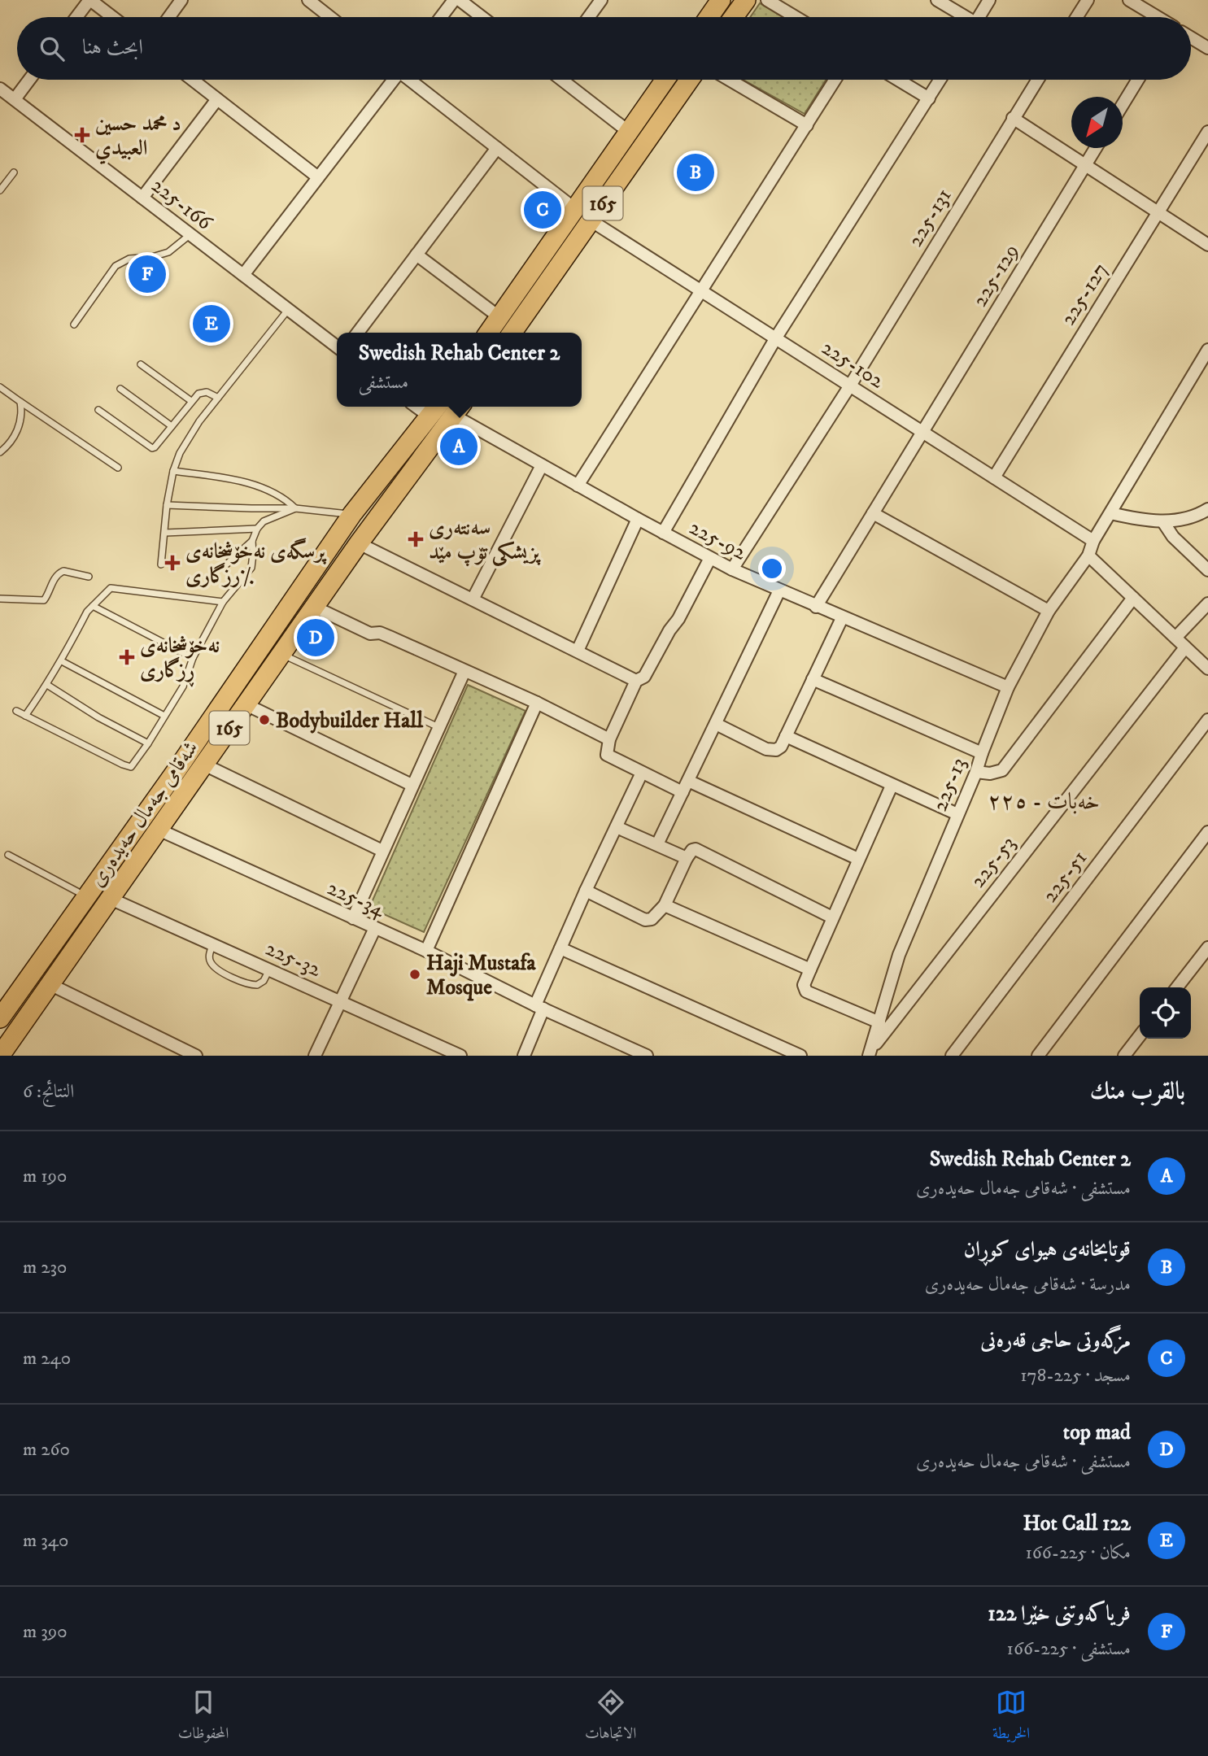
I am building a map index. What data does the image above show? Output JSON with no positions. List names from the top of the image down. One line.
{"streets":{"main road":["165","شەقامی جەمال حەیدەری"],"street":["225-166","225-131","225-129","225-127","225-102","225-92","225-13","225-53","225-51","225-34","225-32"]},"crossings":[["165","225-102"],["225-131","225-102"],["225-131","225-92"],["225-129","225-102"],["225-129","225-92"],["225-127","225-102"],["225-102","225-13"],["225-92","225-13"],["225-92","شەقامی جەمال حەیدەری"],["225-13","225-53"],["شەقامی جەمال حەیدەری","225-34"],["شەقامی جەمال حەیدەری","225-32"]],"districts":["خەبات - ٢٢٥"],"places":{"health":["د محمد حسين العبيدي","سەنتەری پزیشکی تۆپ مێد","پرسگەی نەخۆشخانەی رزگاری٪","نەخۆشخانەی ڕزگاری"],"other":["Bodybuilder Hall","Haji Mustafa Mosque"]},"north":"bottom left","page":{"search":"ابحث هنا","pins":["B","C","F","E","A","D"],"popup":["Swedish Rehab Center 2","مستشفى"],"heading":["بالقرب منك","النتائج: 6"],"list":[{"mark":"A","name":"Swedish Rehab Center 2","note":"مستشفى · شەقامی جەمال حەیدەری","value":"190 m"},{"mark":"B","name":"قوتابخانەی هیوای کوڕان","note":"مدرسة · شەقامی جەمال حەیدەری","value":"230 m"},{"mark":"C","name":"مزگەوتی حاجی قەرەنی","note":"مسجد · 225-178","value":"240 m"},{"mark":"D","name":"top mad","note":"مستشفى · شەقامی جەمال حەیدەری","value":"260 m"},{"mark":"E","name":"Hot Call 122","note":"مكان · 225-166","value":"340 m"},{"mark":"F","name":"فریاکەوتنی خێرا 122","note":"مستشفى · 225-166","value":"390 m"}],"nav":["الخريطة","الاتجاهات","المحفوظات"]}}
